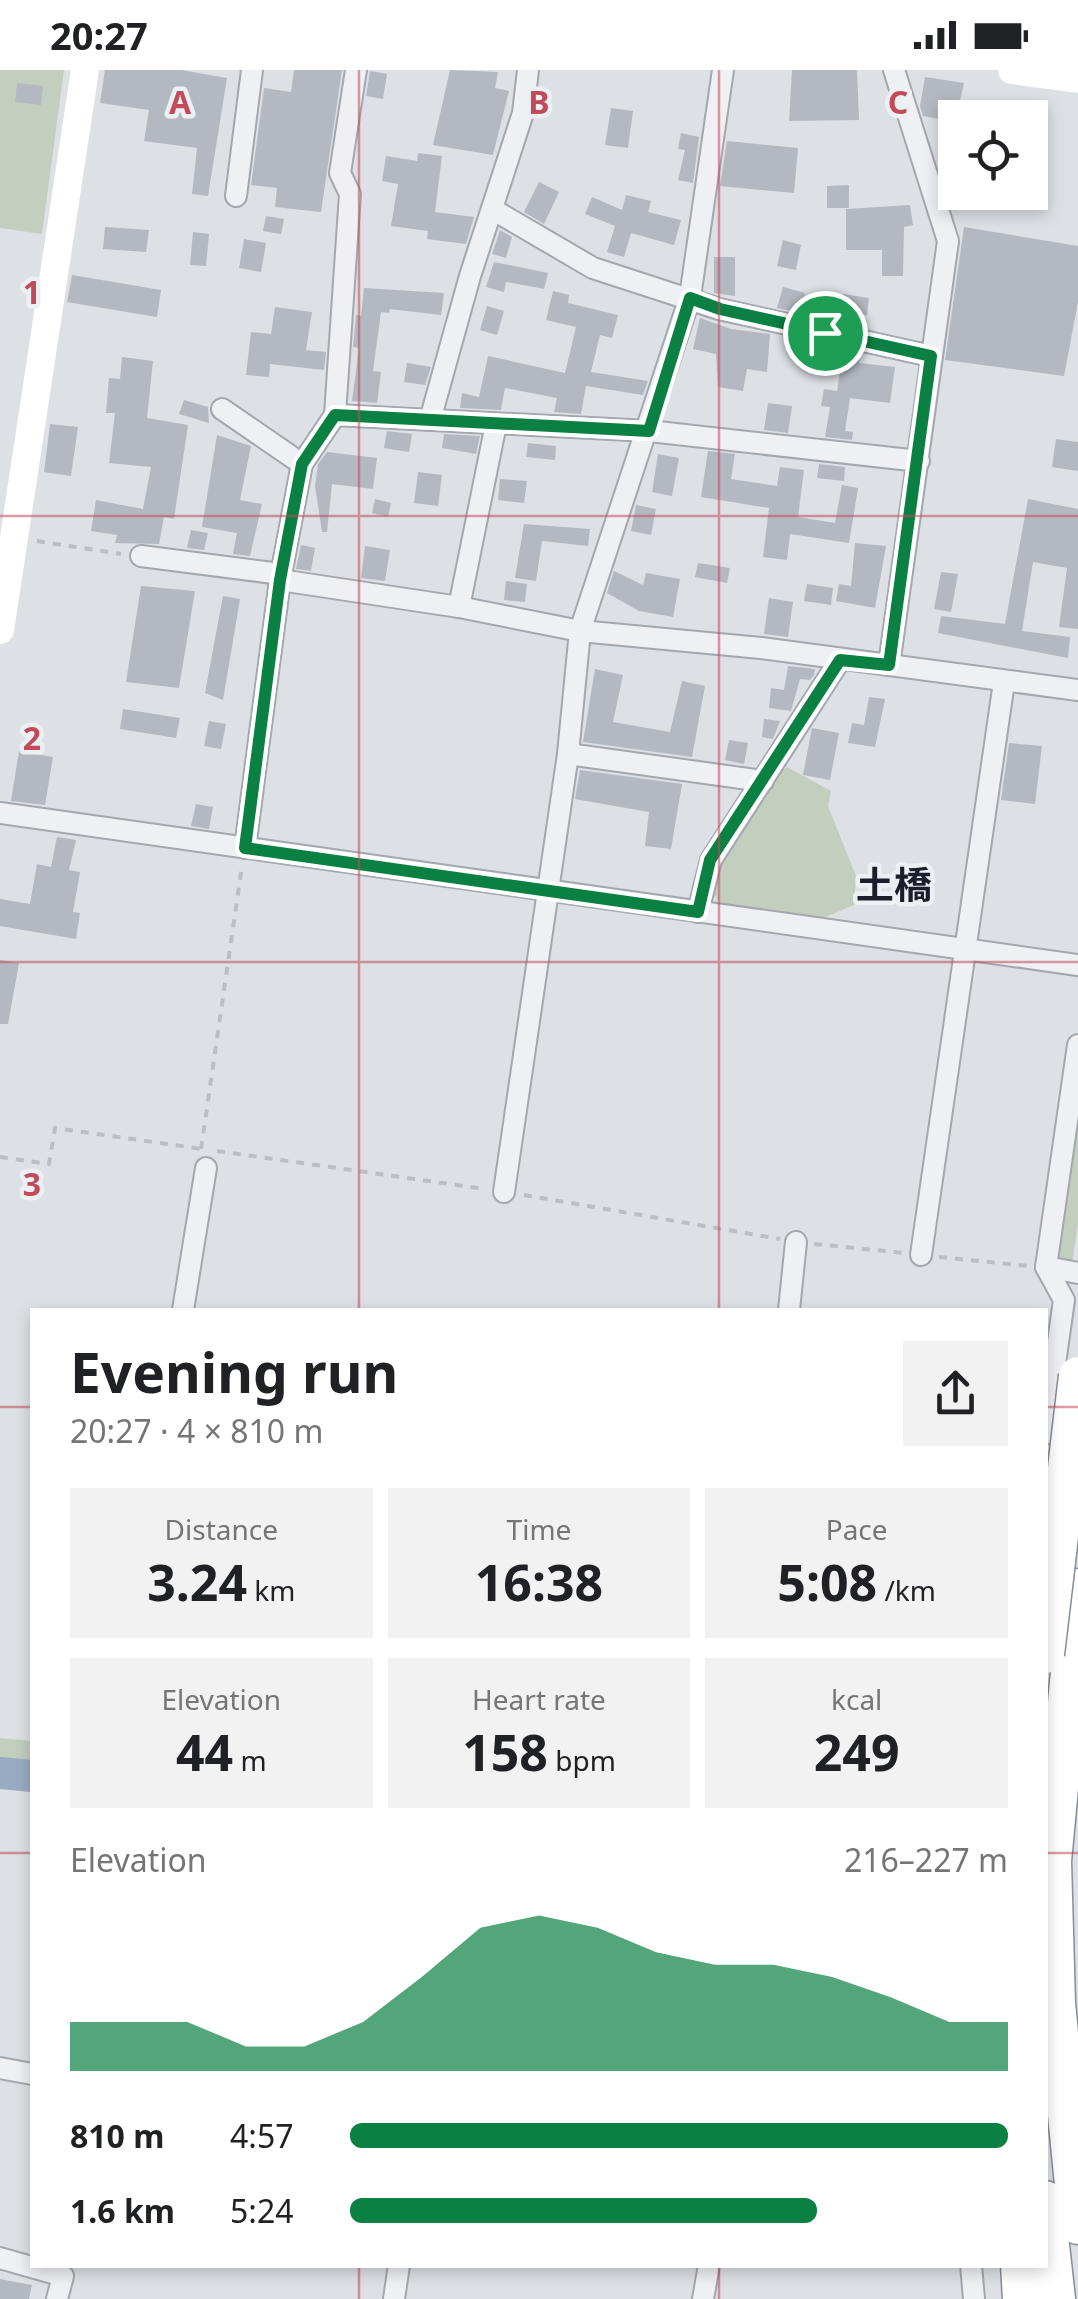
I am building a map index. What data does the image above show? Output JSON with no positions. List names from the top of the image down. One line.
{"districts":["土橋"],"page":{"status":"20:27","heading":["Evening run","20:27 · 4 × 810 m"],"stats":[["Distance","3.24 km"],["Time","16:38"],["Pace","5:08 /km"],["Elevation","44 m"],["Heart rate","158 bpm"],["kcal","249"]],"chart":["Elevation","216–227 m"],"list":[{"name":"810 m","note":"4:57"},{"name":"1.6 km","note":"5:24"}]},"grid":{"columns":["A","B","C"],"rows":["1","2","3"]}}
